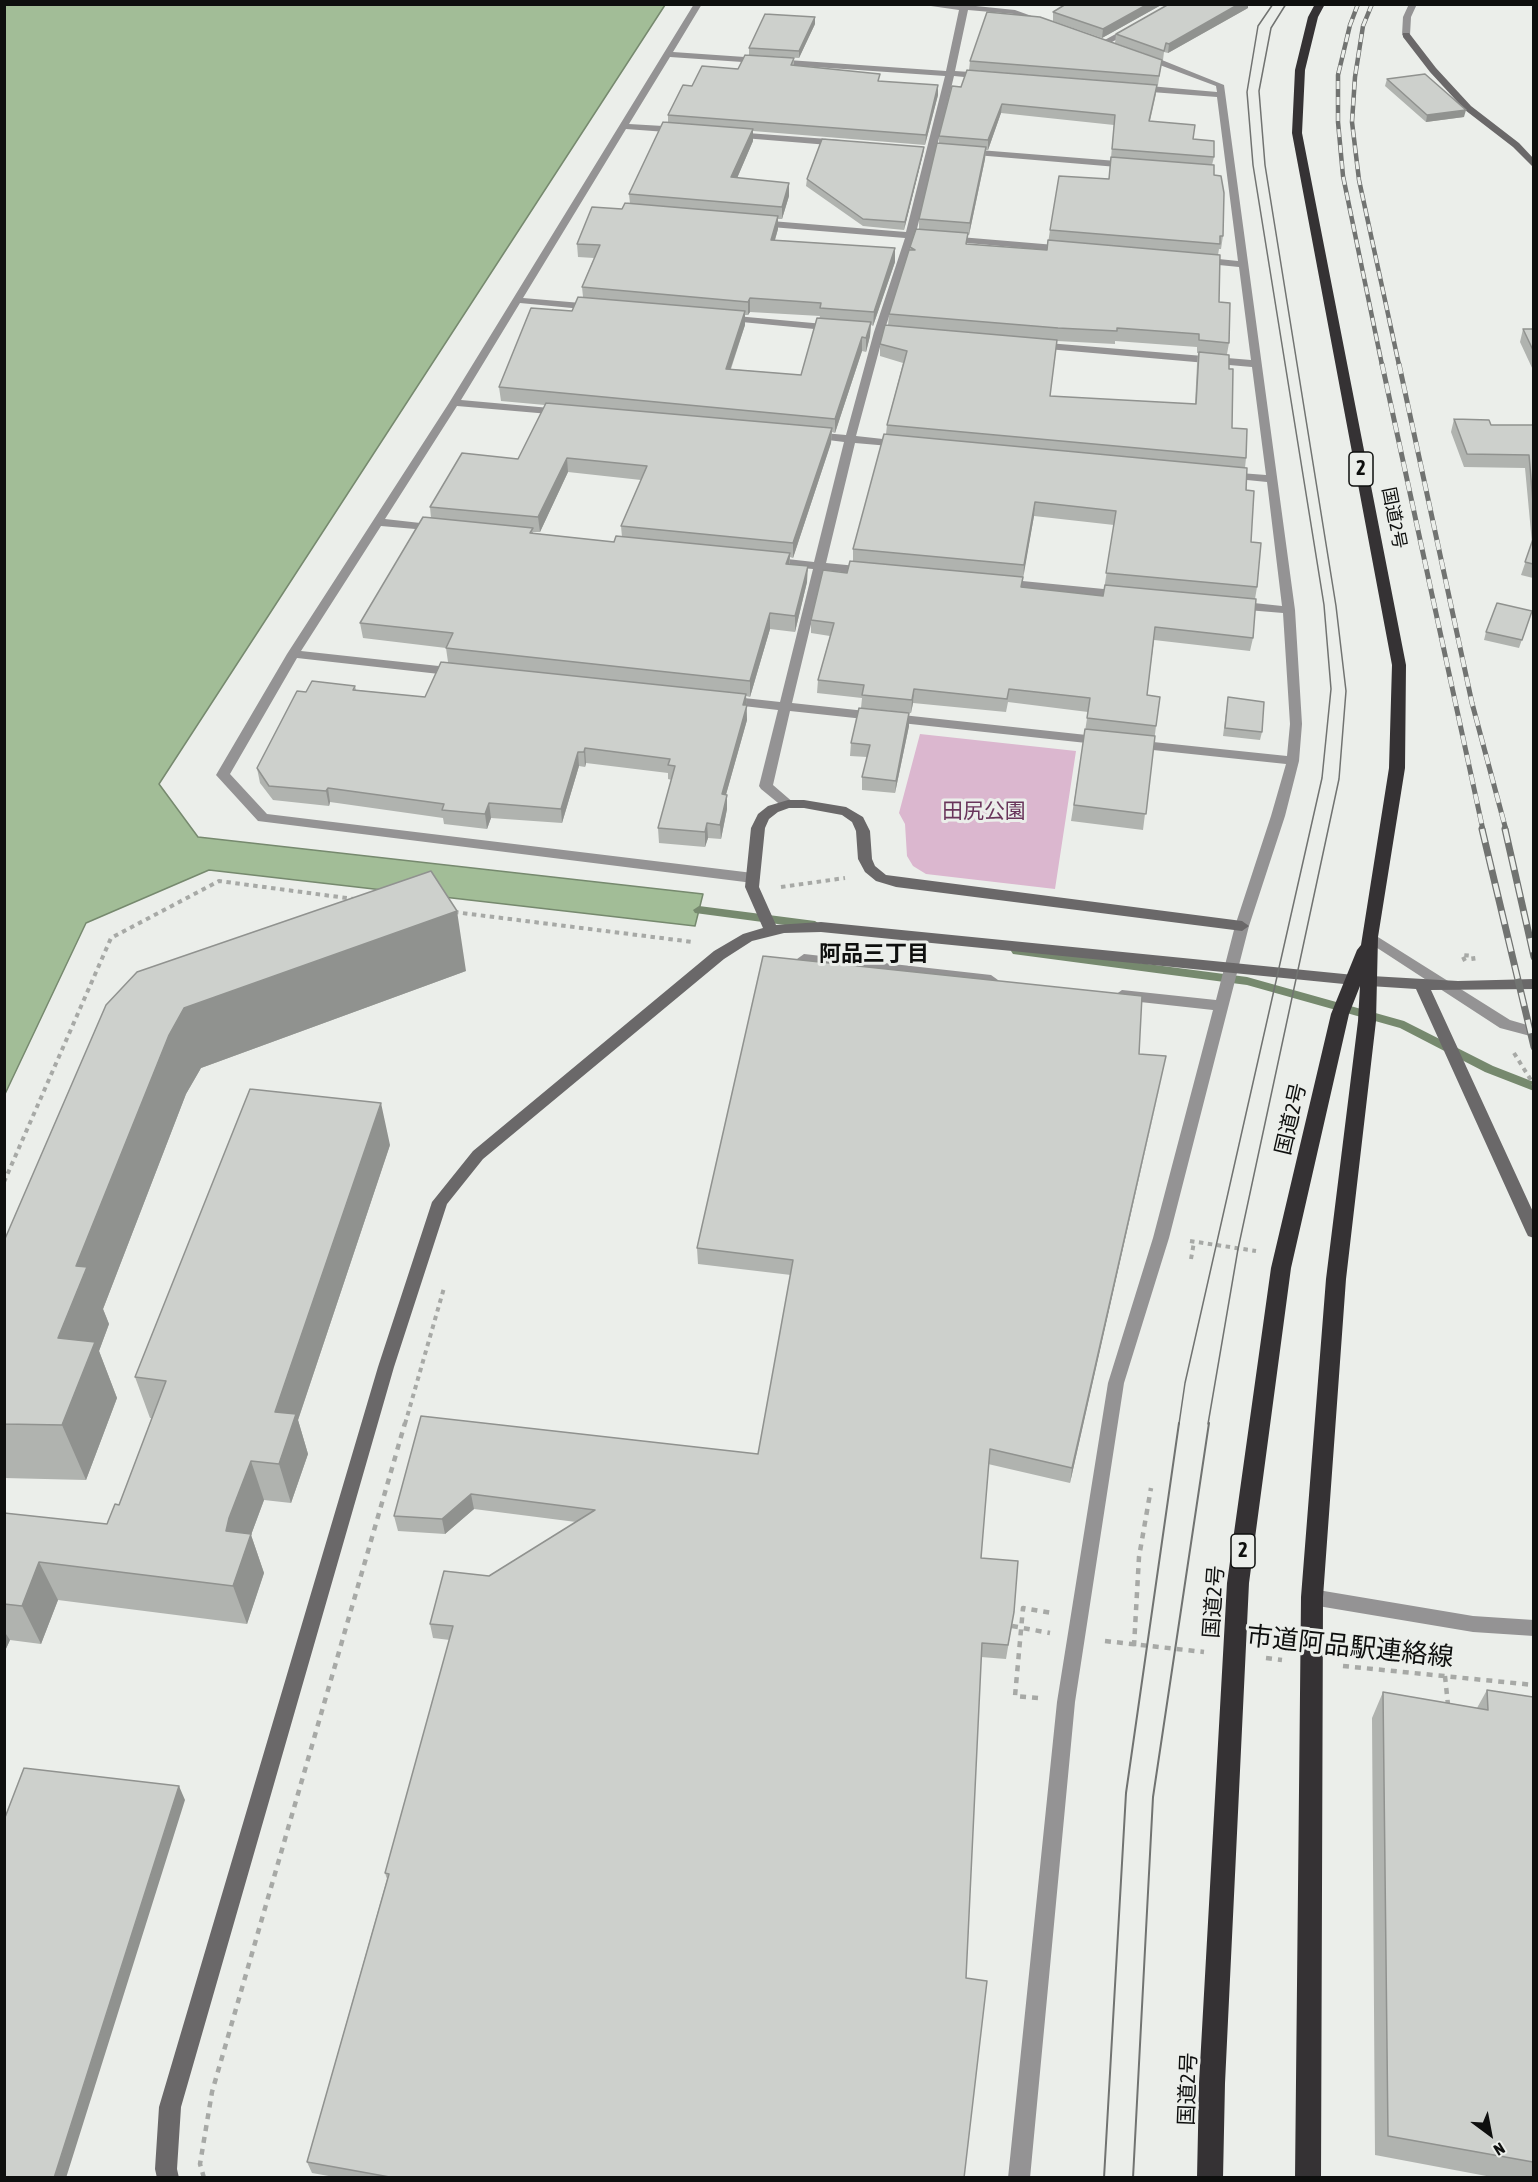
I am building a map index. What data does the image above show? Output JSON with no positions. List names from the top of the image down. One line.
{"streets":{"highway":["2","国道2号"],"path":["市道阿品駅連絡線"]},"districts":["阿品三丁目"],"parks":["田尻公園"],"north":"bottom right"}
